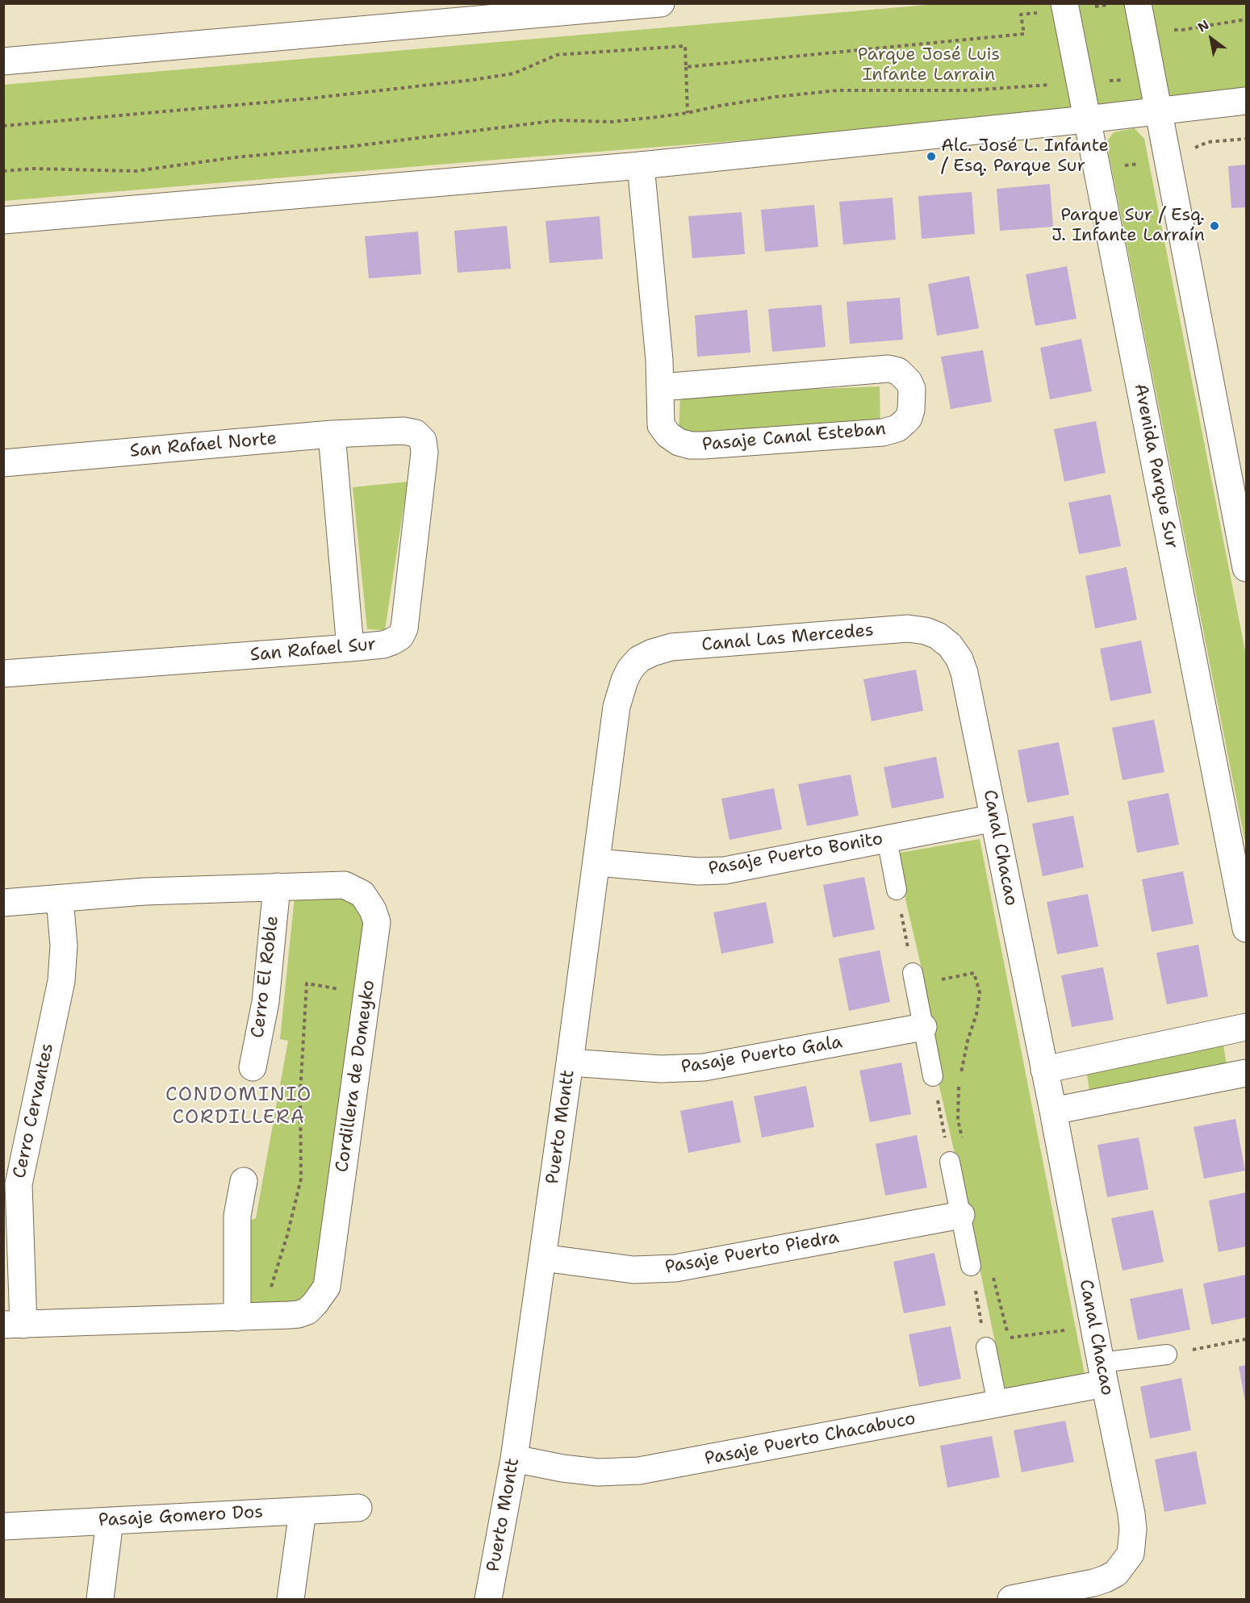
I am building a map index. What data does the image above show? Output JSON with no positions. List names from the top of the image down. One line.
{"streets":{"street":["Pasaje Canal Esteban","San Rafael Norte","Avenida Parque Sur","Canal Las Mercedes","San Rafael Sur","Canal Chacao","Pasaje Puerto Bonito","Cerro El Roble","Pasaje Puerto Gala","Cordillera de Domeyko","Cerro Cervantes","Puerto Montt","Pasaje Puerto Piedra","Pasaje Puerto Chacabuco","Pasaje Gomero Dos"]},"crossings":[["San Rafael Norte","San Rafael Sur"],["Canal Las Mercedes","Canal Chacao"],["Canal Las Mercedes","Puerto Montt"],["Canal Chacao","Pasaje Puerto Bonito"],["Canal Chacao","Pasaje Puerto Chacabuco"],["Pasaje Puerto Bonito","Puerto Montt"],["Cerro El Roble","Cordillera de Domeyko"],["Pasaje Puerto Gala","Puerto Montt"],["Cordillera de Domeyko","Cerro Cervantes"],["Puerto Montt","Pasaje Puerto Piedra"],["Puerto Montt","Pasaje Puerto Chacabuco"]],"districts":["CONDOMINIO CORDILLERA"],"parks":["Parque José Luis Infante Larrain"],"places":["Alc. José L. Infante / Esq. Parque Sur","Parque Sur / Esq. J. Infante Larraín"],"north":"top left"}
